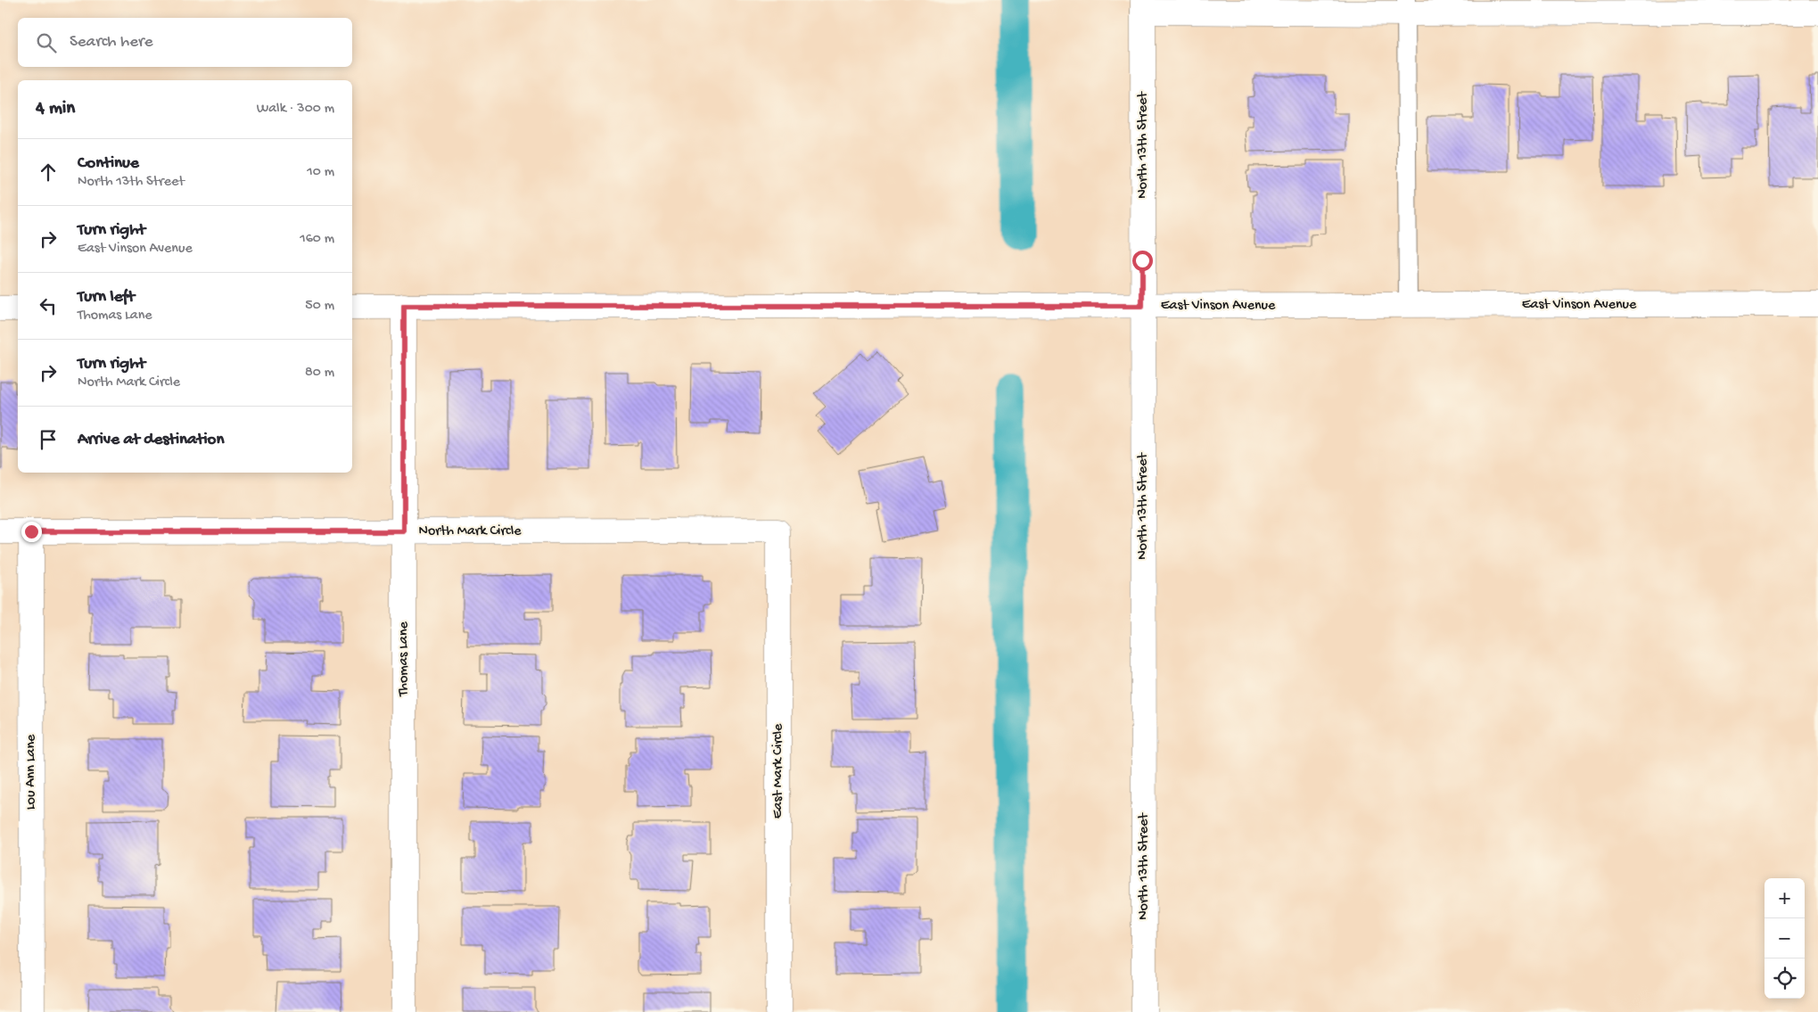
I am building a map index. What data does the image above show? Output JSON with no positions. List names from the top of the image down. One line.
{"streets":{"street":["North 13th Street","East Vinson Avenue","North Mark Circle","Thomas Lane","East Mark Circle","Lou Ann Lane"]},"crossings":[["North 13th Street","East Vinson Avenue"],["East Vinson Avenue","Thomas Lane"],["North Mark Circle","Thomas Lane"],["North Mark Circle","East Mark Circle"],["North Mark Circle","Lou Ann Lane"]],"page":{"search":"Search here","heading":["4 min","Walk · 300 m"],"list":[["Continue","North 13th Street","10 m"],["Turn right","East Vinson Avenue","160 m"],["Turn left","Thomas Lane","50 m"],["Turn right","North Mark Circle","80 m"],"Arrive at destination"],"map_buttons":["+","−"]}}
